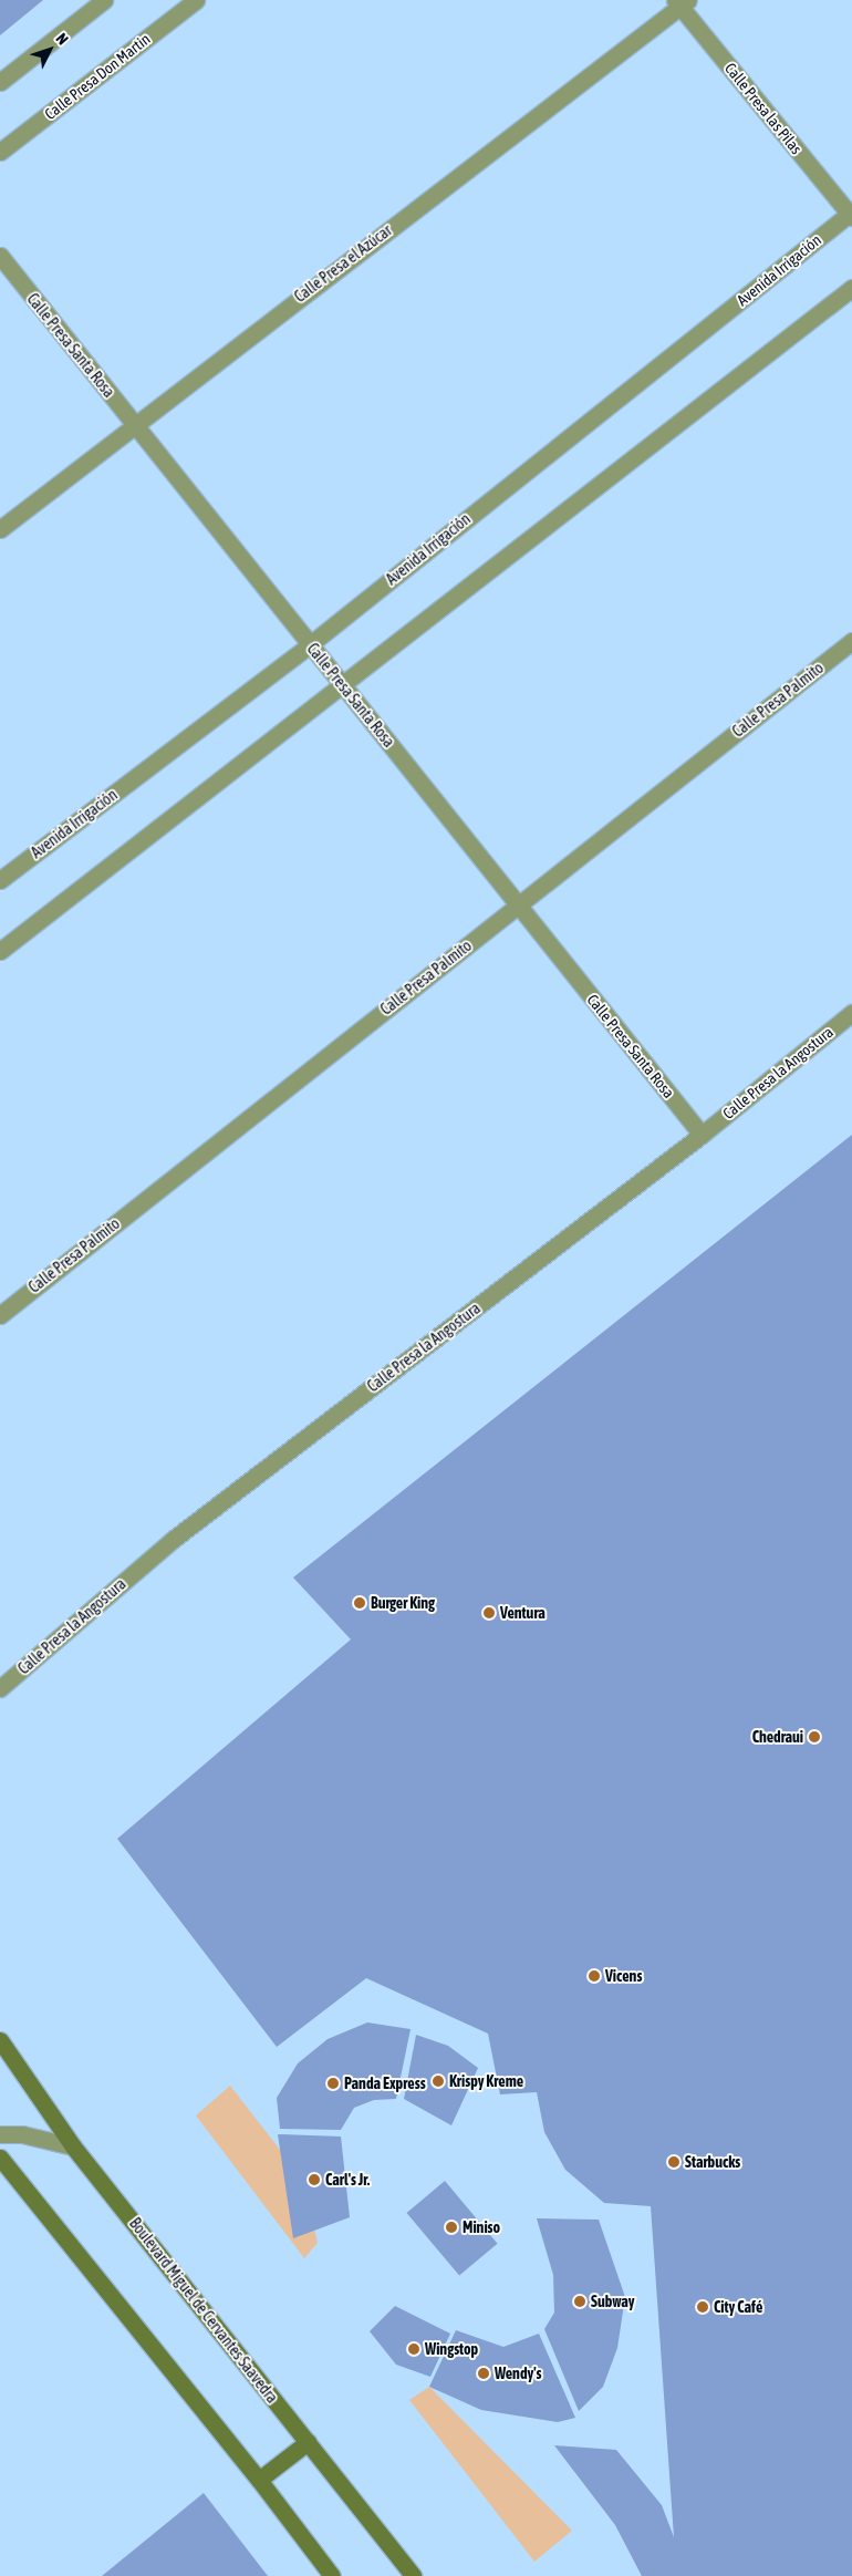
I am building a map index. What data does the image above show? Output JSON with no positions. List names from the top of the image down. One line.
{"streets":{"main road":["Boulevard Miguel de Cervantes Saavedra"],"street":["Calle Presa Don Martin","Calle Presa las Pilas","Calle Presa el Azúcar","Avenida Irrigación","Calle Presa Santa Rosa","Calle Presa Palmito","Calle Presa la Angostura"]},"crossings":[["Calle Presa las Pilas","Calle Presa el Azúcar"],["Calle Presa las Pilas","Avenida Irrigación"],["Calle Presa el Azúcar","Calle Presa Santa Rosa"],["Avenida Irrigación","Calle Presa Santa Rosa"],["Calle Presa Santa Rosa","Calle Presa Palmito"],["Calle Presa Santa Rosa","Calle Presa la Angostura"]],"places":["Burger King","Ventura","Chedraui","Vicens","Krispy Kreme","Panda Express","Starbucks","Carl's Jr.","Miniso","Subway","City Café","Wingstop","Wendy's"],"north":"top right"}
